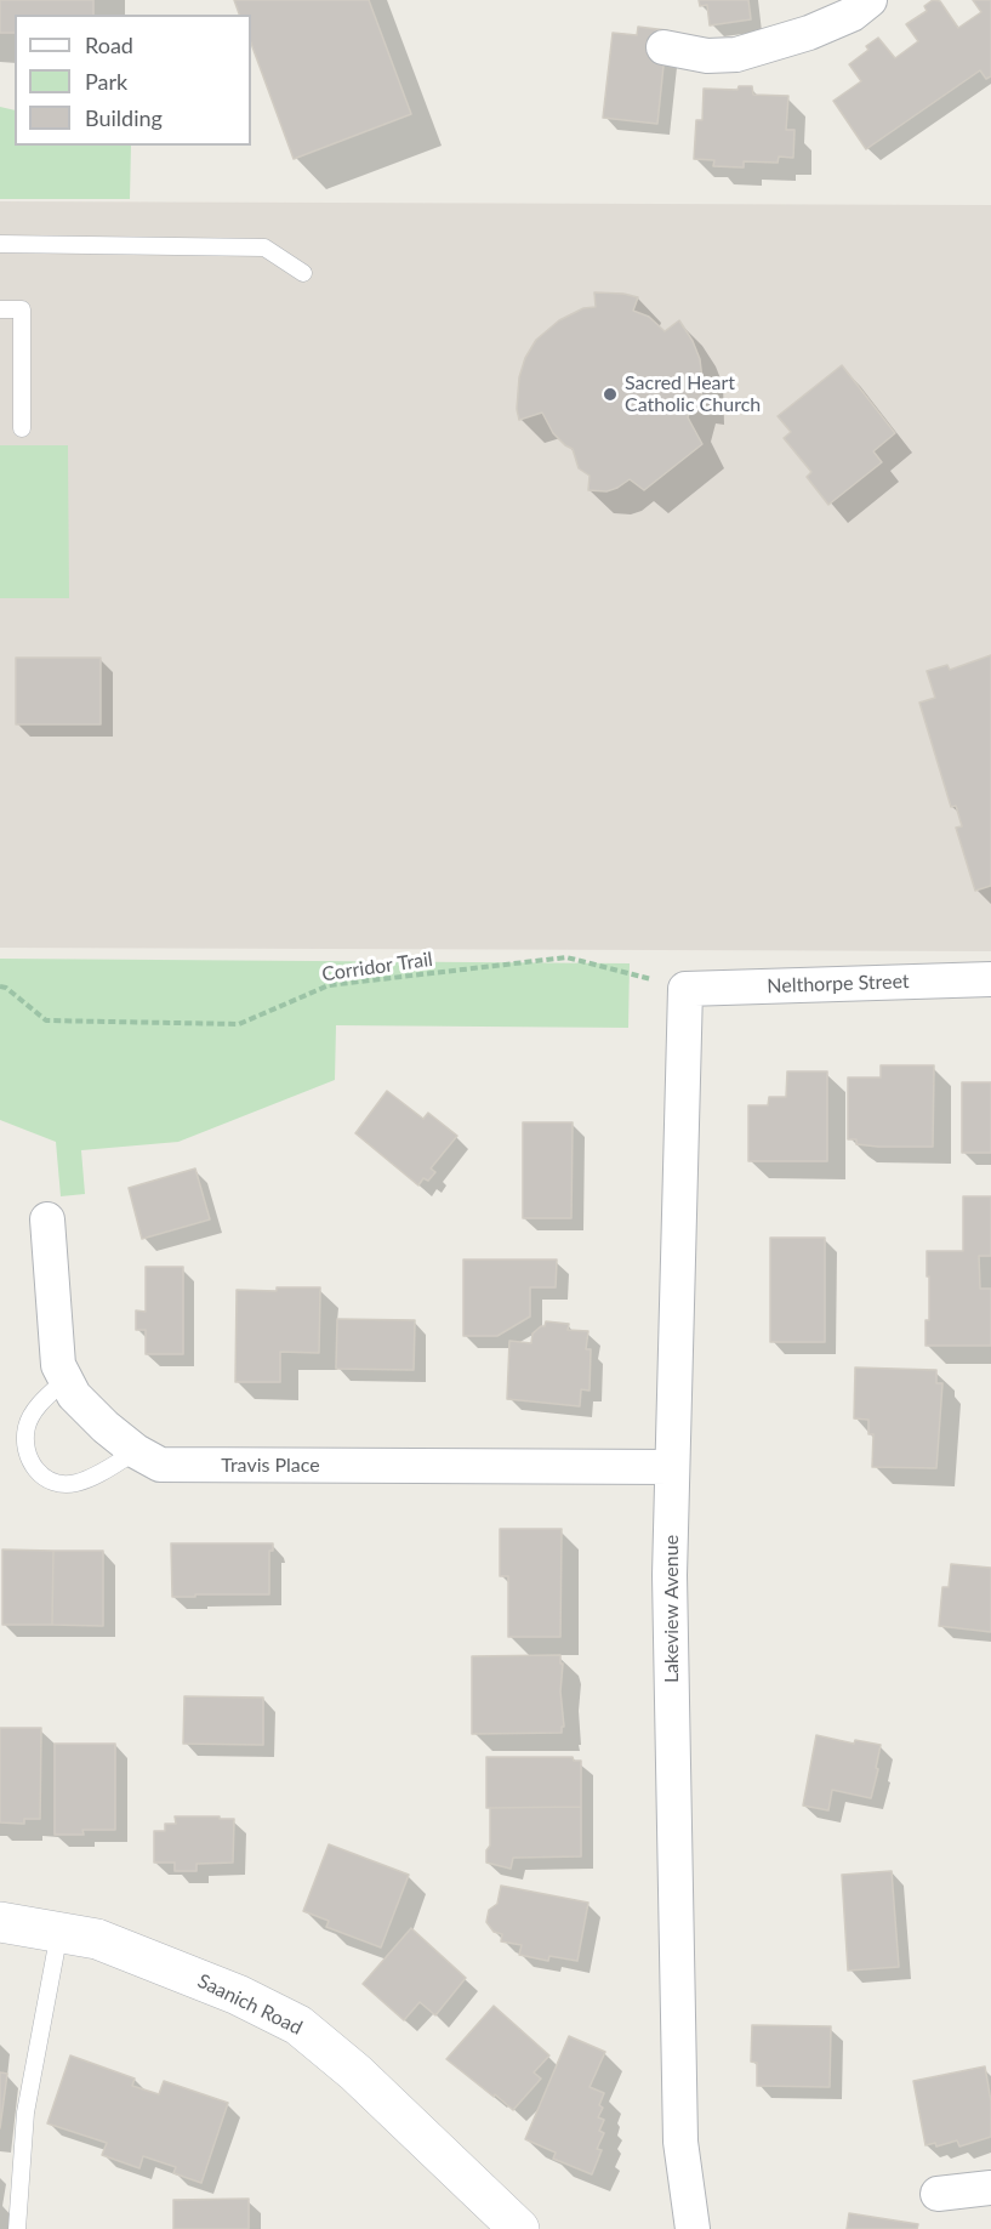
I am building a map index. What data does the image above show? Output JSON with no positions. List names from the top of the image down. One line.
{"streets":{"street":["Nelthorpe Street","Travis Place","Lakeview Avenue","Saanich Road"],"path":["Corridor Trail"]},"crossings":[["Corridor Trail","Nelthorpe Street"],["Corridor Trail","Lakeview Avenue"],["Nelthorpe Street","Lakeview Avenue"],["Travis Place","Lakeview Avenue"]],"places":["Sacred Heart Catholic Church"],"legend":["Road","Park","Building"]}
